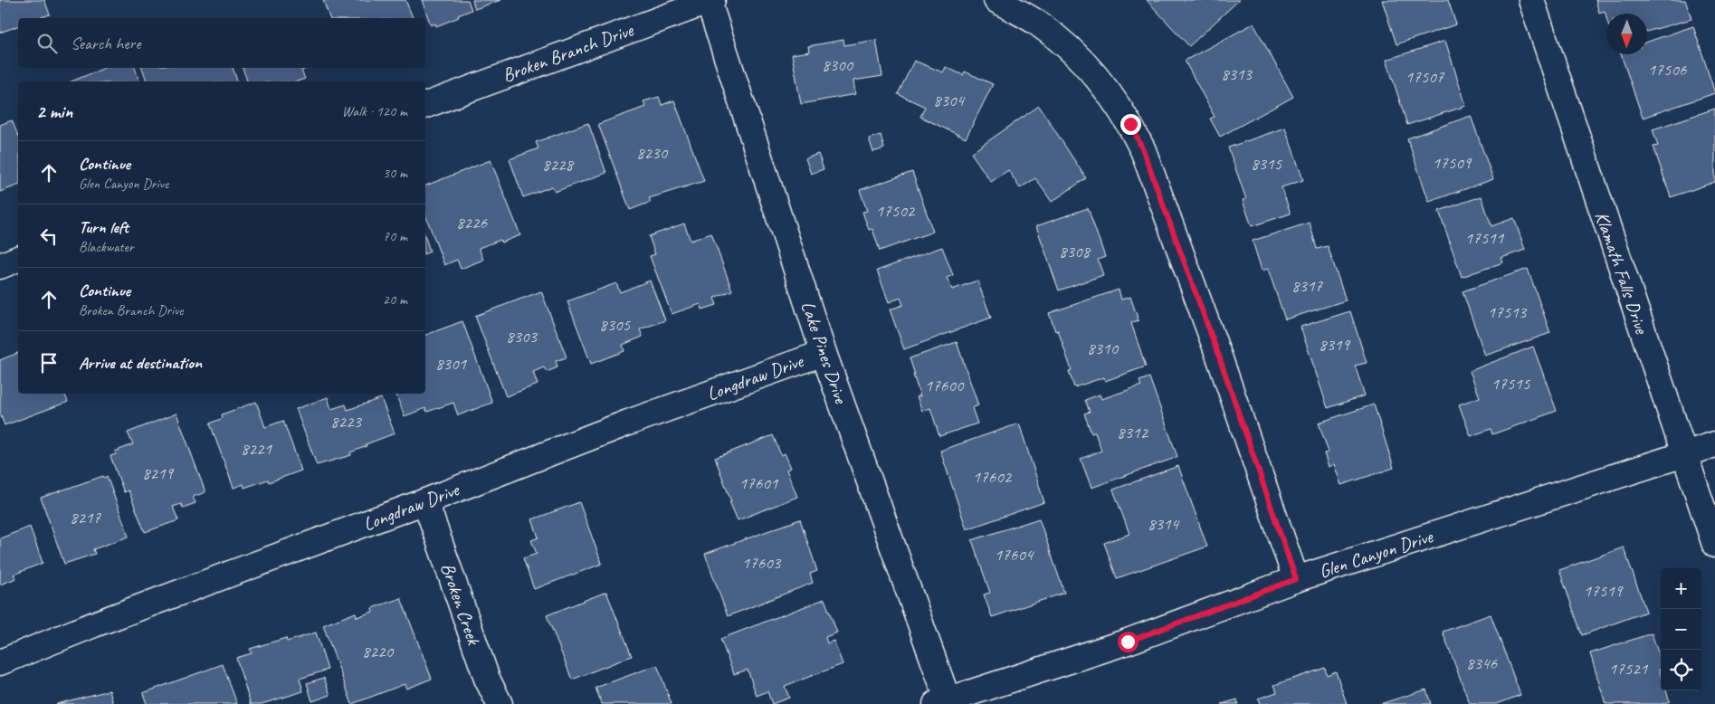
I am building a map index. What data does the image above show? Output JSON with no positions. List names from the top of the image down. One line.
{"streets":{"street":["Broken Branch Drive","Klamath Falls Drive","Lake Pines Drive","Longdraw Drive","Glen Canyon Drive","Broken Creek"]},"crossings":[["Broken Branch Drive","Lake Pines Drive"],["Klamath Falls Drive","Glen Canyon Drive"],["Lake Pines Drive","Longdraw Drive"],["Lake Pines Drive","Glen Canyon Drive"],["Longdraw Drive","Broken Creek"]],"house_numbers":["8300","17506","8313","17507","8304","8230","17509","8315","8228","17502","8226","17511","8308","8317","17513","8305","8303","8319","8310","8301","17515","17600","8223","8312","8221","8219","17602","17601","8217","8314","17604","17603","17519","8220","8346","17521"],"north":"bottom","page":{"search":"Search here","heading":["2 min","Walk · 120 m"],"list":[["Continue","Glen Canyon Drive","30 m"],["Turn left","Blackwater","70 m"],["Continue","Broken Branch Drive","20 m"],"Arrive at destination"],"map_buttons":["+","−"]}}
